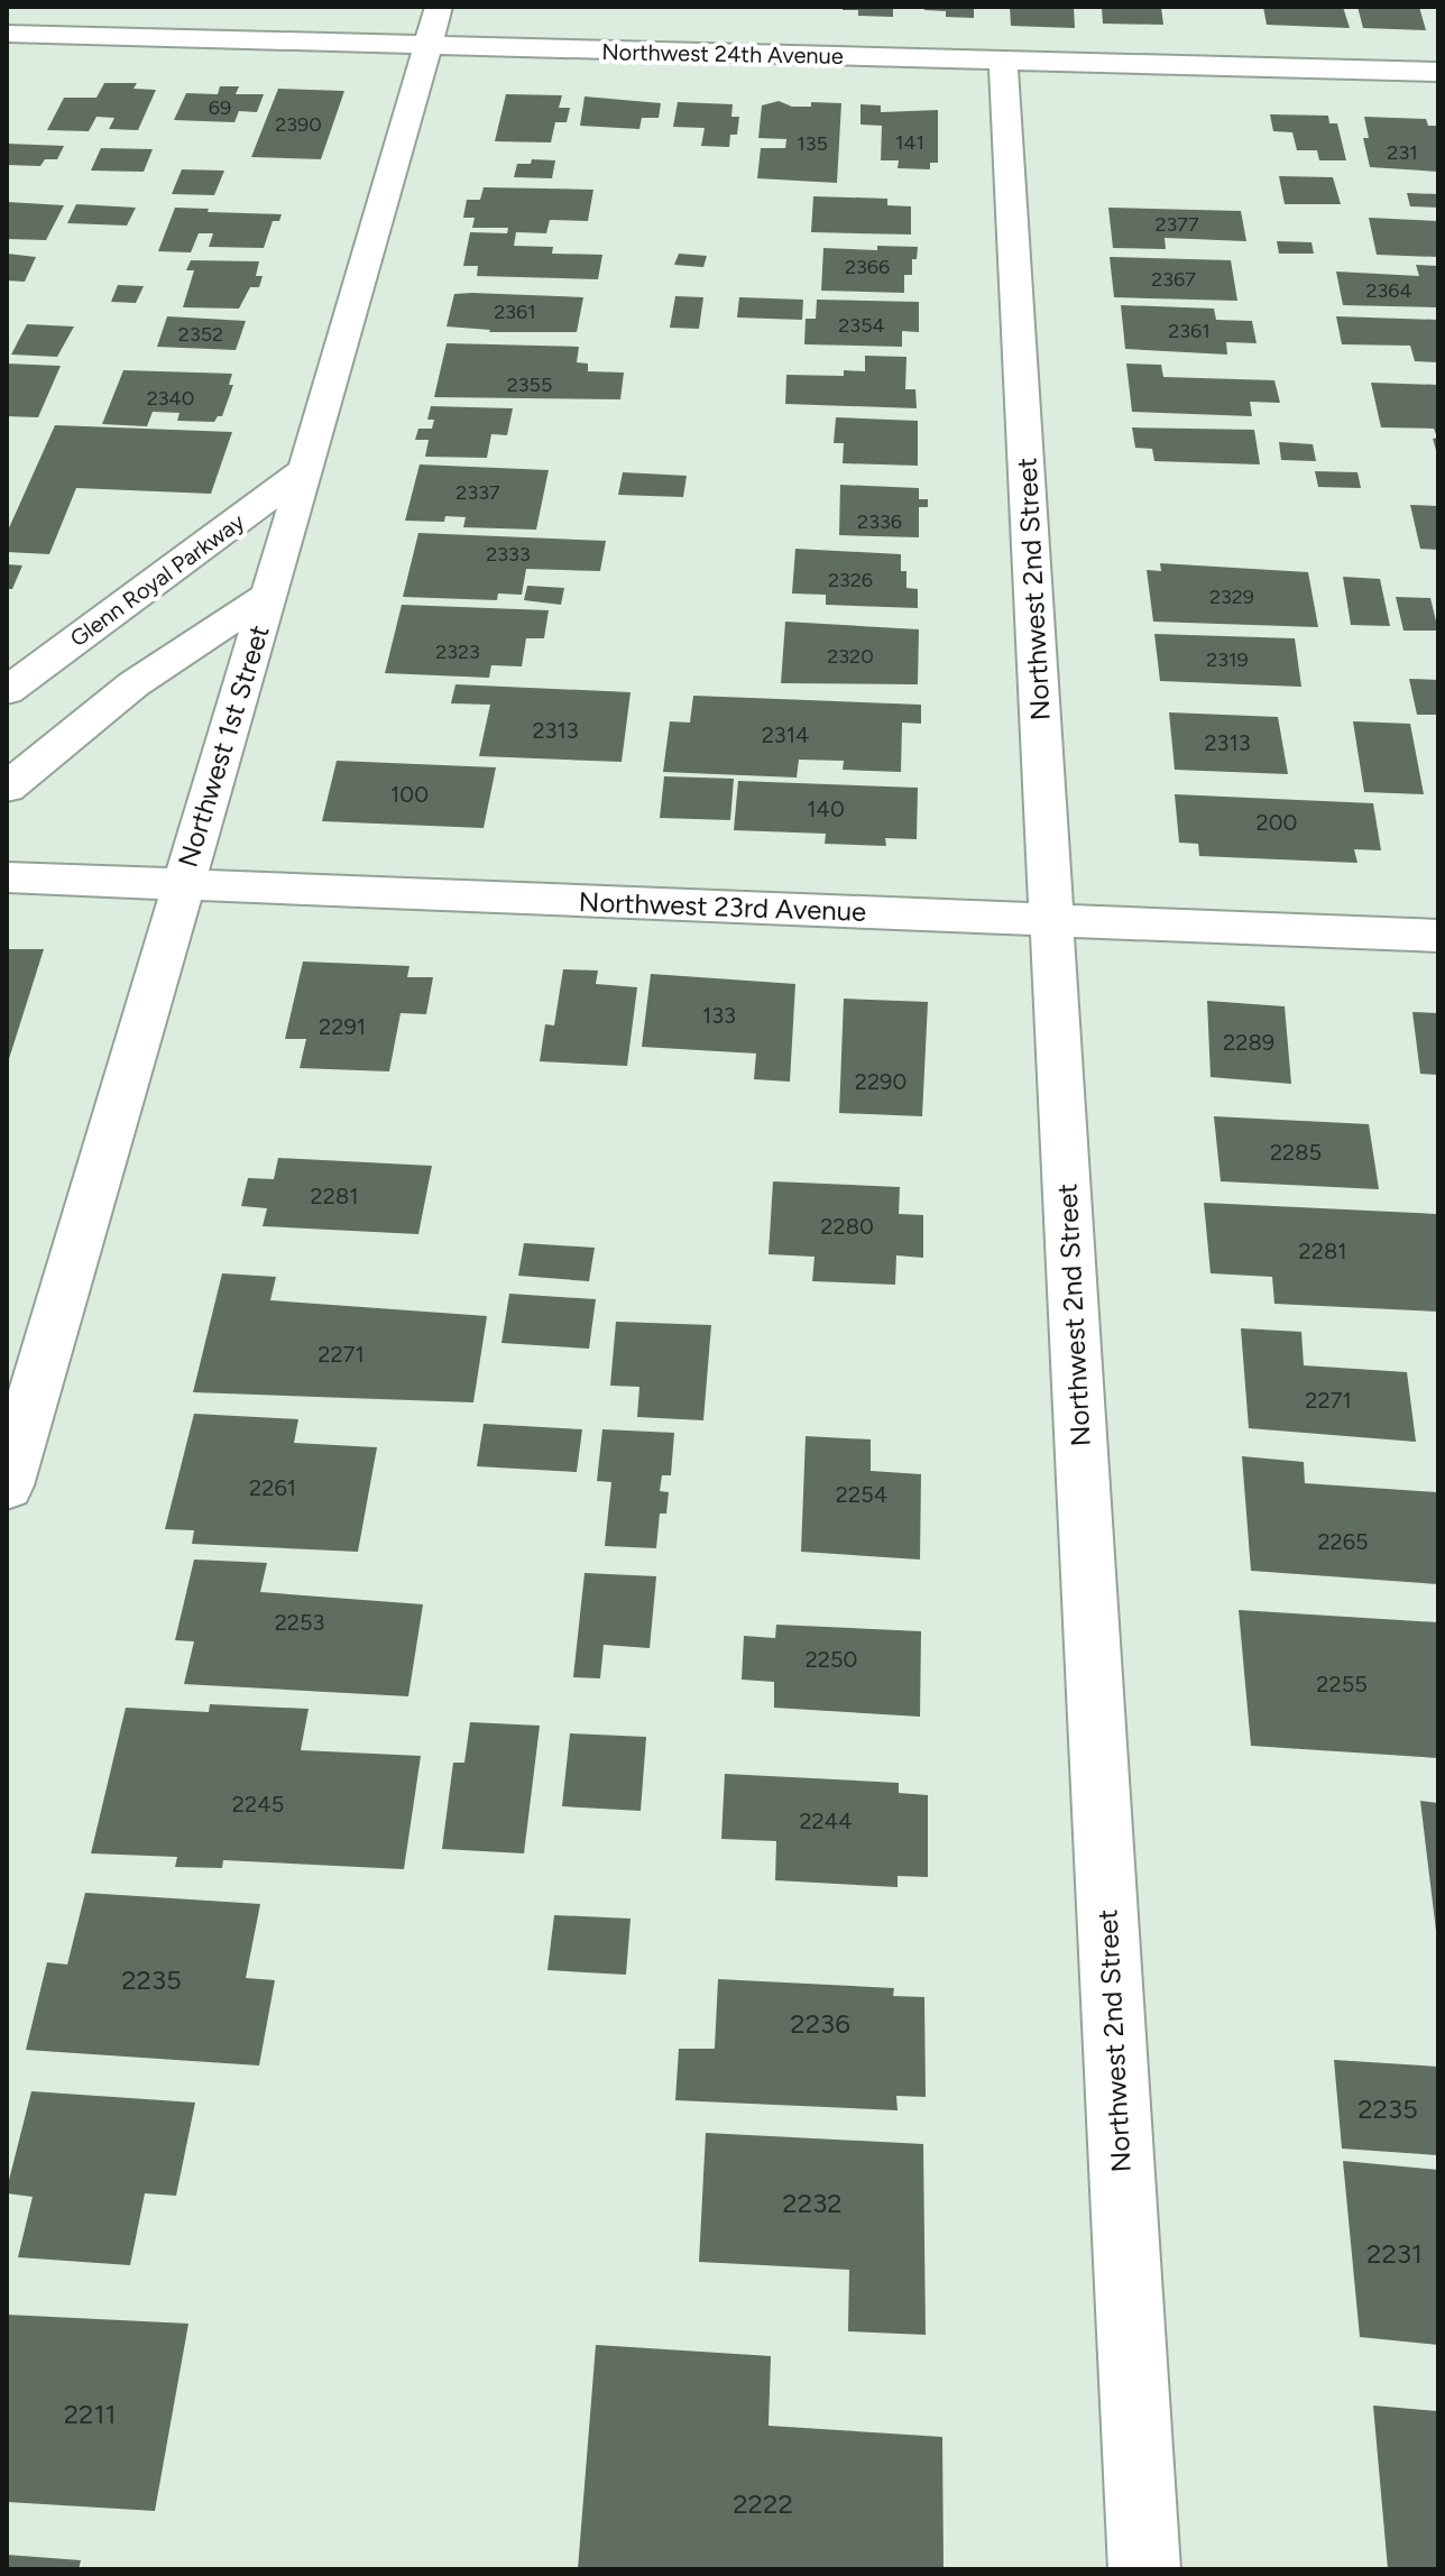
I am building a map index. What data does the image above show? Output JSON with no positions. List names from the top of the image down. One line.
{"streets":{"street":["Northwest 24th Avenue","Glenn Royal Parkway","Northwest 2nd Street","Northwest 1st Street","Northwest 23rd Avenue"]},"crossings":[["Northwest 24th Avenue","Northwest 2nd Street"],["Northwest 24th Avenue","Northwest 1st Street"],["Glenn Royal Parkway","Northwest 1st Street"],["Northwest 2nd Street","Northwest 23rd Avenue"],["Northwest 1st Street","Northwest 23rd Avenue"]],"house_numbers":["69","2390","141","135","231","2377","2366","2367","2364","2361","2354","2361","2352","2355","2340","2337","2336","2333","2326","2329","2323","2320","2319","2313","2314","2313","100","140","200","133","2291","2289","2290","2285","2281","2280","2281","2271","2271","2261","2254","2265","2253","2250","2255","2245","2244","2235","2236","2235","2232","2231","2211","2222"]}
